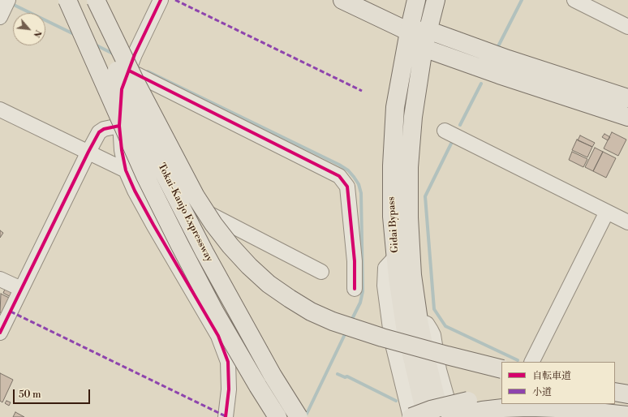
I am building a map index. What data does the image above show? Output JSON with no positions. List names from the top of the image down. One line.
{"streets":{"main road":["Tokai-Kanjo Expressway","Gidai Bypass"]},"legend":["自転車道","小道"],"scale_bar":"50 m","north":"bottom right"}
